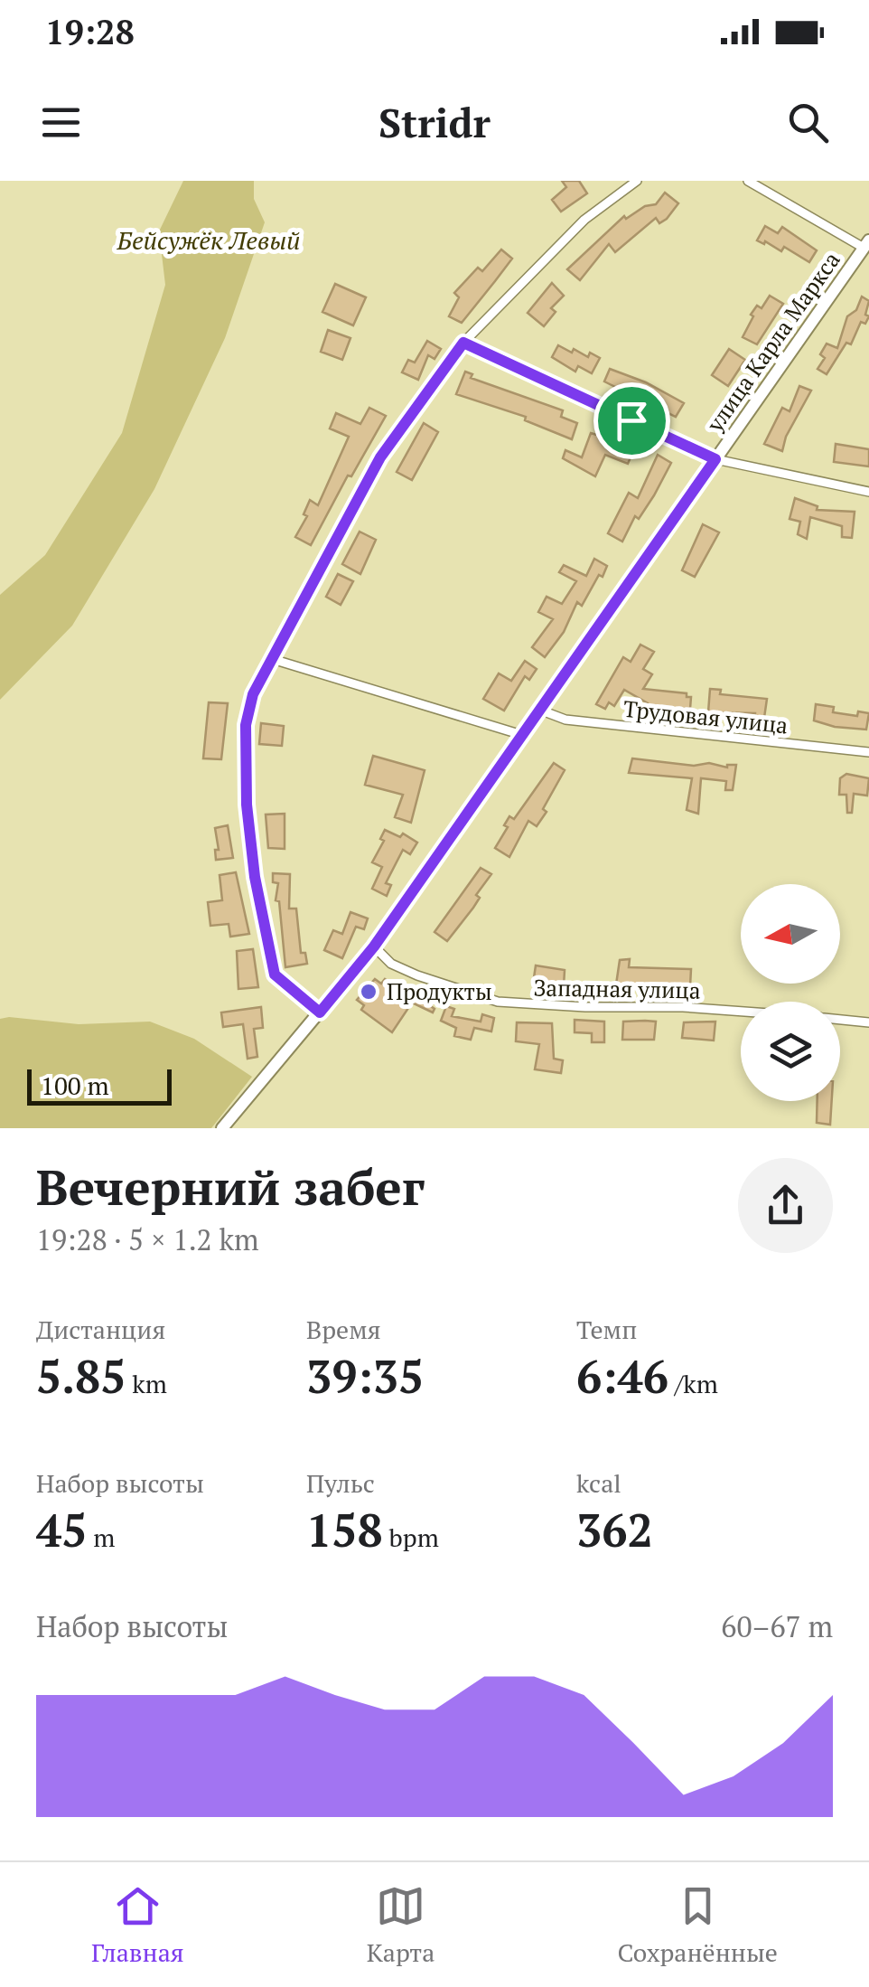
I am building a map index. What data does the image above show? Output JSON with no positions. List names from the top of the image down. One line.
{"streets":{"main road":["улица Карла Маркса"],"street":["Трудовая улица","Западная улица"]},"crossings":[["улица Карла Маркса","Трудовая улица"],["улица Карла Маркса","Западная улица"]],"water":["Бейсужёк Левый"],"places":["Продукты"],"scale_bar":"100 m","north":"left","page":{"status":"19:28","header":"Stridr","scale":"100 m","heading":["Вечерний забег","19:28 · 5 × 1.2 km"],"stats":[["Дистанция","5.85 km"],["Время","39:35"],["Темп","6:46 /km"],["Набор высоты","45 m"],["Пульс","158 bpm"],["kcal","362"]],"chart":["Набор высоты","60–67 m"],"tabs":["Главная","Карта","Сохранённые"]}}
